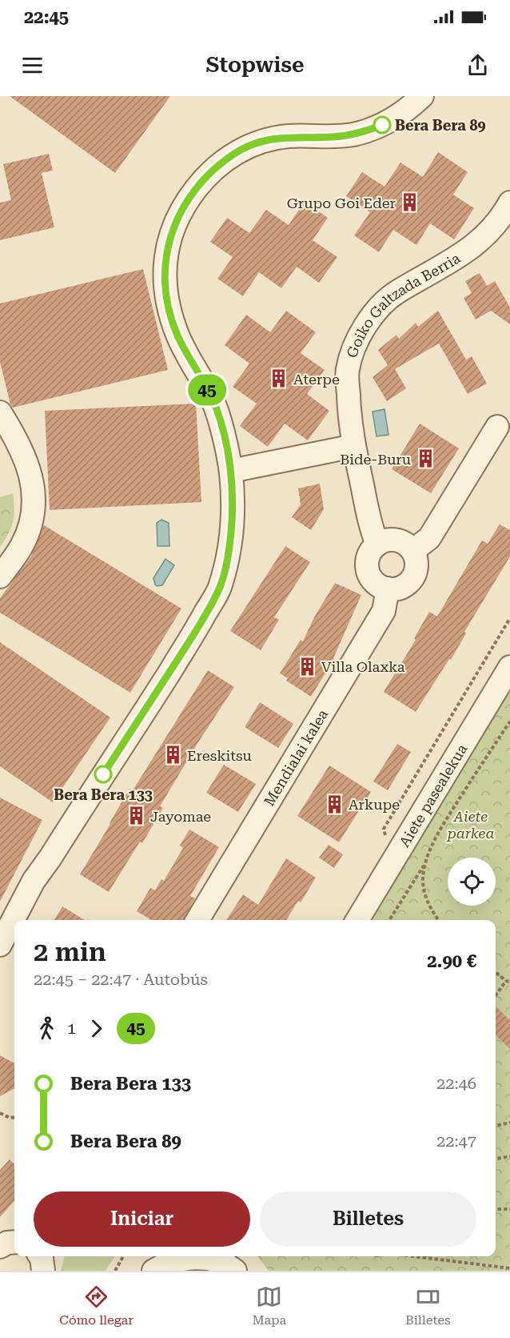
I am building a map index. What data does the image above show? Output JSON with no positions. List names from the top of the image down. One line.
{"streets":{"street":["Goiko Galtzada Berria","Mendialai kalea","Aiete pasealekua"]},"crossings":[["Goiko Galtzada Berria","Mendialai kalea"]],"parks":["Aiete parkea"],"places":{"other":["Bera Bera 89","Bera Bera 133"],"building":["Grupo Goi Eder","Aterpe","Bide-Buru","Villa Olaxka","Ereskitsu","Arkupe","Jayomae"]},"lines":["bus line 45"],"page":{"status":"22:45","header":"Stopwise","on_map":"45","heading":["2 min","22:45 – 22:47 · Autobús","2.90 €"],"legs":["1","45"],"list":[{"name":"Bera Bera 133","value":"22:46"},{"name":"Bera Bera 89","value":"22:47"}],"buttons":["Iniciar","Billetes"],"tabs":["Cómo llegar","Mapa","Billetes"]}}
